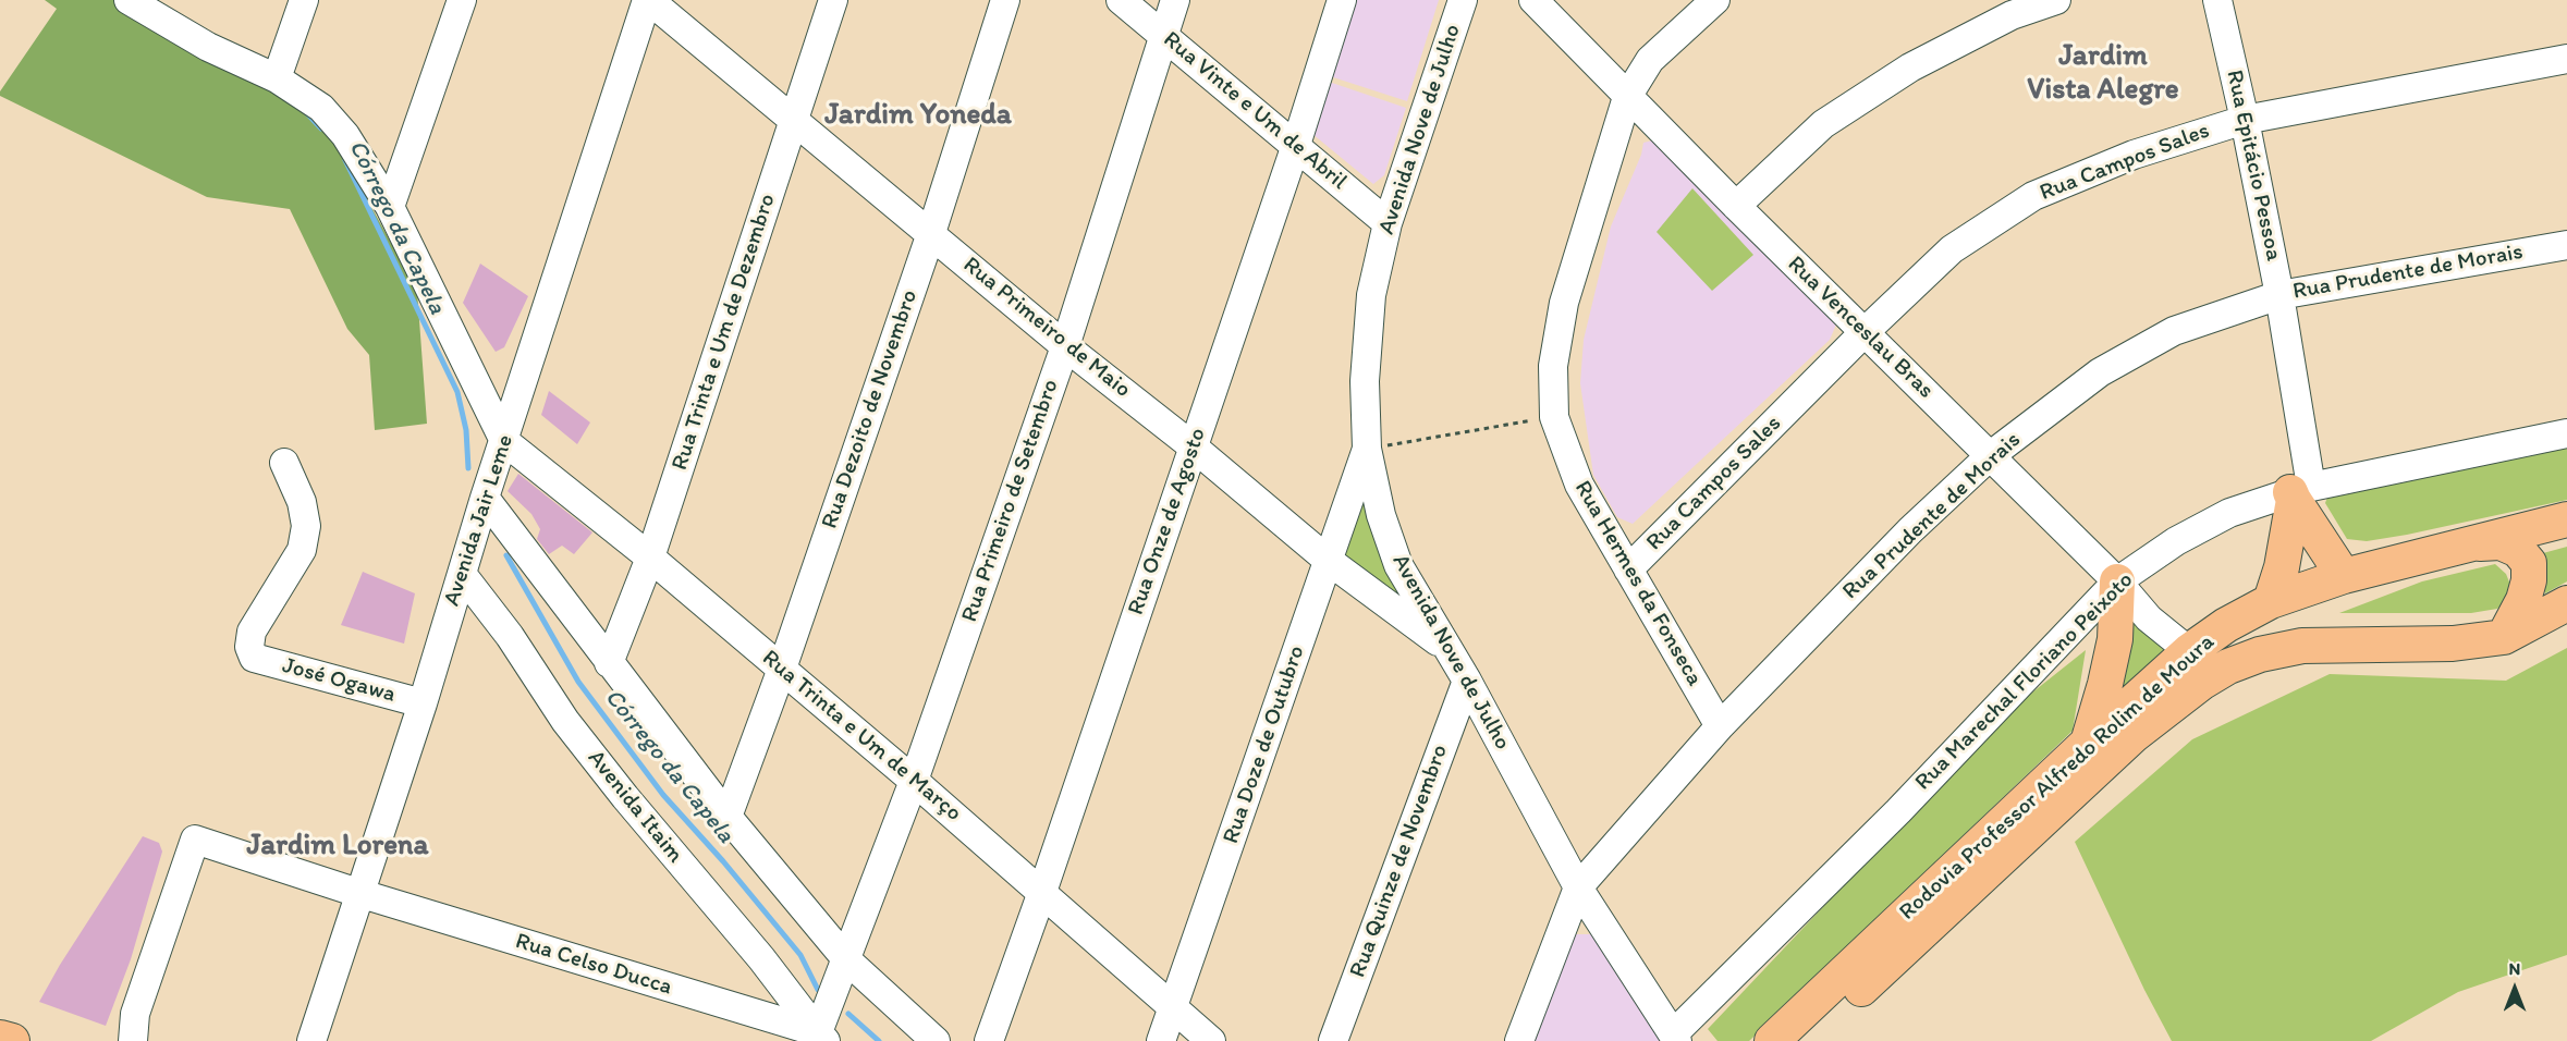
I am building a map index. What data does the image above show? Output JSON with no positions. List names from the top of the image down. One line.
{"streets":{"main road":["Rodovia Professor Alfredo Rolim de Moura"],"street":["Rua Vinte e Um de Abril","Avenida Nove de Julho","Rua Campos Sales","Rua Epitácio Pessoa","Rua Prudente de Morais","Rua Primeiro de Maio","Rua Venceslau Bras","Rua Trinta e Um de Dezembro","Rua Dezoito de Novembro","Rua Primeiro de Setembro","Avenida Jair Leme","Rua Onze de Agosto","Rua Hermes da Fonseca","José Ogawa","Rua Marechal Floriano Peixoto","Rua Trinta e Um de Março","Rua Doze de Outubro","Avenida Itaim","Rua Quinze de Novembro","Rua Celso Ducca"]},"crossings":[["Rua Vinte e Um de Abril","Avenida Nove de Julho"],["Rua Vinte e Um de Abril","Rua Primeiro de Setembro"],["Rua Vinte e Um de Abril","Rua Onze de Agosto"],["Avenida Nove de Julho","Rua Prudente de Morais"],["Avenida Nove de Julho","Rua Primeiro de Maio"],["Avenida Nove de Julho","Rua Marechal Floriano Peixoto"],["Avenida Nove de Julho","Rua Doze de Outubro"],["Avenida Nove de Julho","Rua Quinze de Novembro"],["Rua Campos Sales","Rua Epitácio Pessoa"],["Rua Campos Sales","Rua Venceslau Bras"],["Rua Campos Sales","Rua Hermes da Fonseca"],["Rua Epitácio Pessoa","Rua Prudente de Morais"],["Rua Epitácio Pessoa","Rua Marechal Floriano Peixoto"],["Rua Prudente de Morais","Rua Venceslau Bras"],["Rua Prudente de Morais","Rua Hermes da Fonseca"],["Rua Primeiro de Maio","Rua Trinta e Um de Dezembro"],["Rua Primeiro de Maio","Rua Dezoito de Novembro"],["Rua Primeiro de Maio","Rua Primeiro de Setembro"],["Rua Primeiro de Maio","Avenida Jair Leme"],["Rua Primeiro de Maio","Rua Onze de Agosto"],["Rua Primeiro de Maio","Rua Doze de Outubro"],["Rua Venceslau Bras","Rua Hermes da Fonseca"],["Rua Venceslau Bras","Rua Marechal Floriano Peixoto"],["Rua Venceslau Bras","Rodovia Professor Alfredo Rolim de Moura"],["Rua Trinta e Um de Dezembro","Rua Trinta e Um de Março"],["Rua Dezoito de Novembro","Rua Trinta e Um de Março"],["Rua Primeiro de Setembro","Rua Trinta e Um de Março"],["Rua Primeiro de Setembro","Avenida Itaim"],["Rua Primeiro de Setembro","Rua Celso Ducca"],["Avenida Jair Leme","José Ogawa"],["Avenida Jair Leme","Rua Trinta e Um de Março"],["Avenida Jair Leme","Avenida Itaim"],["Avenida Jair Leme","Rua Celso Ducca"],["Rua Onze de Agosto","Rua Trinta e Um de Março"],["Rua Trinta e Um de Março","Rua Doze de Outubro"],["Avenida Itaim","Rua Celso Ducca"]],"districts":["Jardim Vista Alegre","Jardim Yoneda","Jardim Lorena"],"water":["Córrego da Capela"],"north":"top"}
